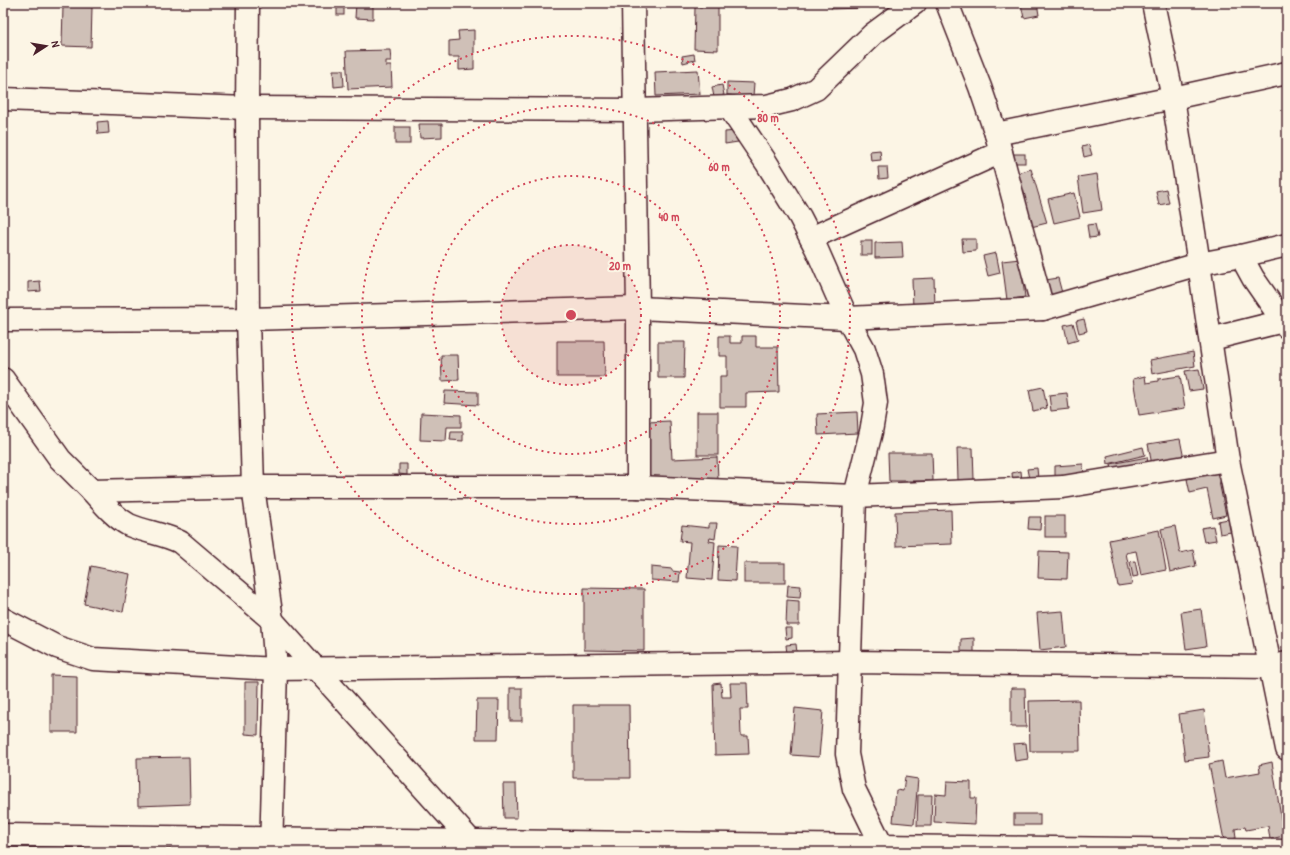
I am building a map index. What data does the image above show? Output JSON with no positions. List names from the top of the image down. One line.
{"north":"right","rings":["80 m","60 m","40 m","20 m"]}
